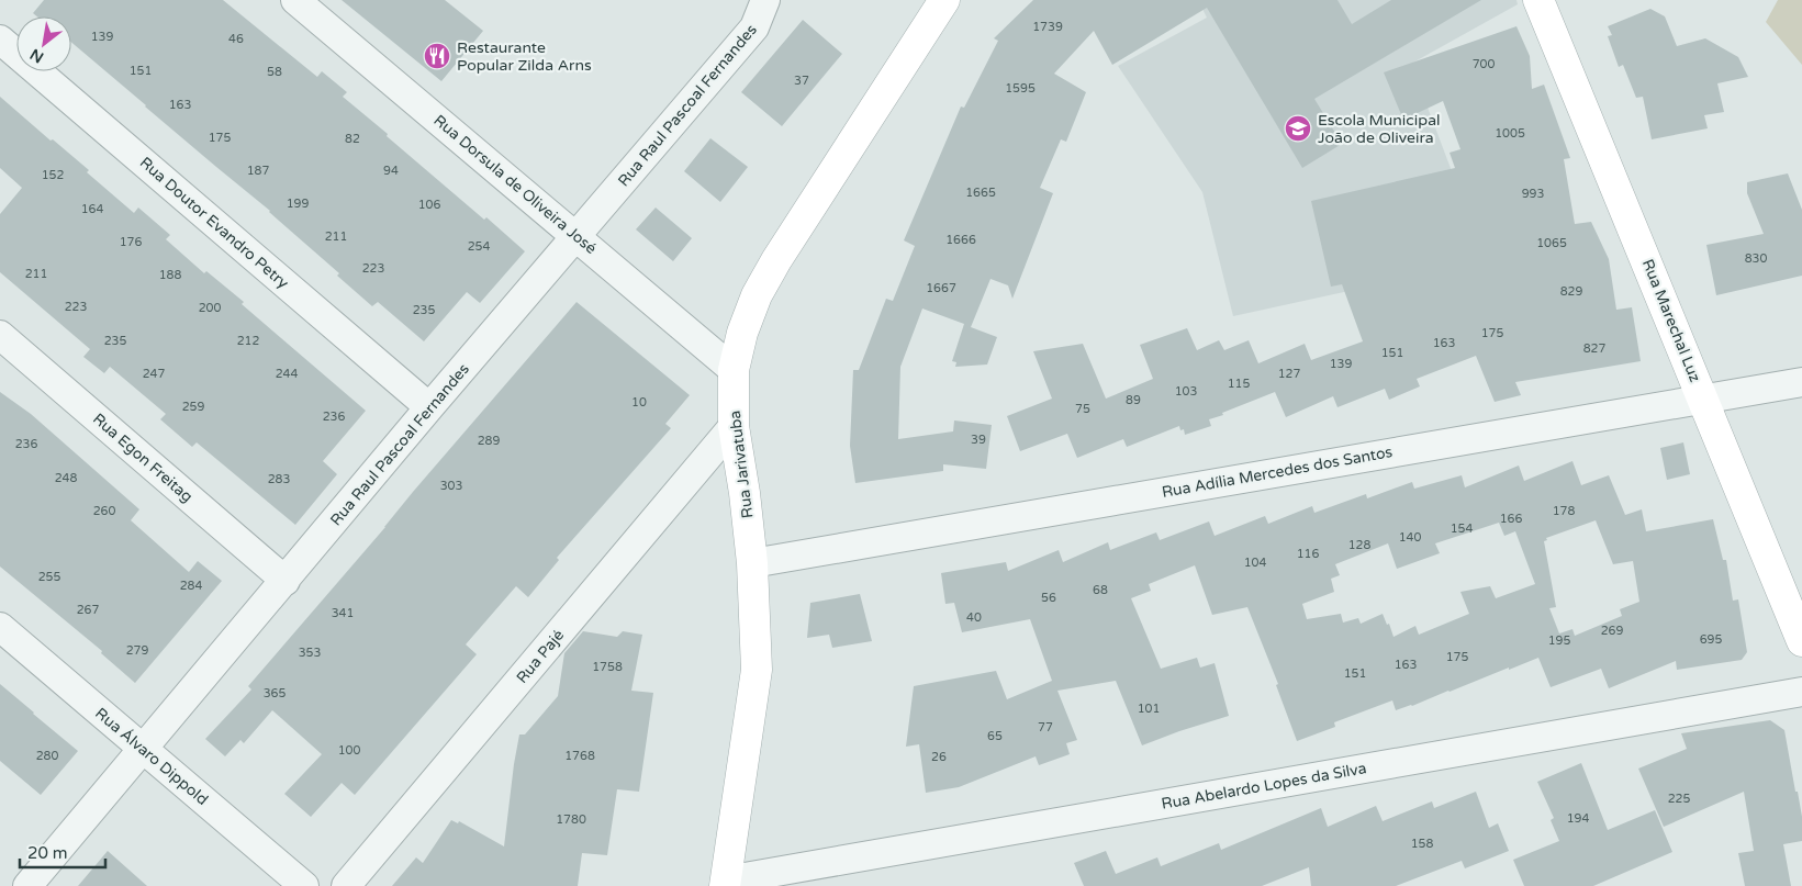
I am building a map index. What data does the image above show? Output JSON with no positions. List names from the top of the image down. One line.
{"streets":{"main road":["Rua Marechal Luz","Rua Jarivatuba"],"street":["Rua Raul Pascoal Fernandes","Rua Dorsula de Oliveira José","Rua Doutor Evandro Petry","Rua Egon Freitag","Rua Adília Mercedes dos Santos","Rua Pajé","Rua Álvaro Dippold","Rua Abelardo Lopes da Silva"]},"crossings":[["Rua Raul Pascoal Fernandes","Rua Dorsula de Oliveira José"],["Rua Raul Pascoal Fernandes","Rua Doutor Evandro Petry"],["Rua Raul Pascoal Fernandes","Rua Egon Freitag"],["Rua Raul Pascoal Fernandes","Rua Álvaro Dippold"],["Rua Dorsula de Oliveira José","Rua Jarivatuba"],["Rua Marechal Luz","Rua Adília Mercedes dos Santos"],["Rua Jarivatuba","Rua Adília Mercedes dos Santos"],["Rua Jarivatuba","Rua Pajé"],["Rua Jarivatuba","Rua Abelardo Lopes da Silva"]],"places":{"restaurant":["Restaurante Popular Zilda Arns"],"school or university":["Escola Municipal João de Oliveira"]},"house_numbers":["1739","139","46","700","151","58","37","1595","163","1005","175","82","187","94","152","1665","993","199","106","164","211","1666","176","1065","254","830","223","211","188","1667","829","223","200","235","175","235","212","163","827","151","139","247","244","127","115","103","89","10","259","75","236","39","289","236","248","283","303","260","178","166","154","140","128","116","104","255","284","68","56","267","341","40","269","695","195","279","353","175","163","1758","151","365","101","77","65","100","280","1768","26","225","194","1780","158"],"scale_bar":"20 m","north":"bottom left"}
